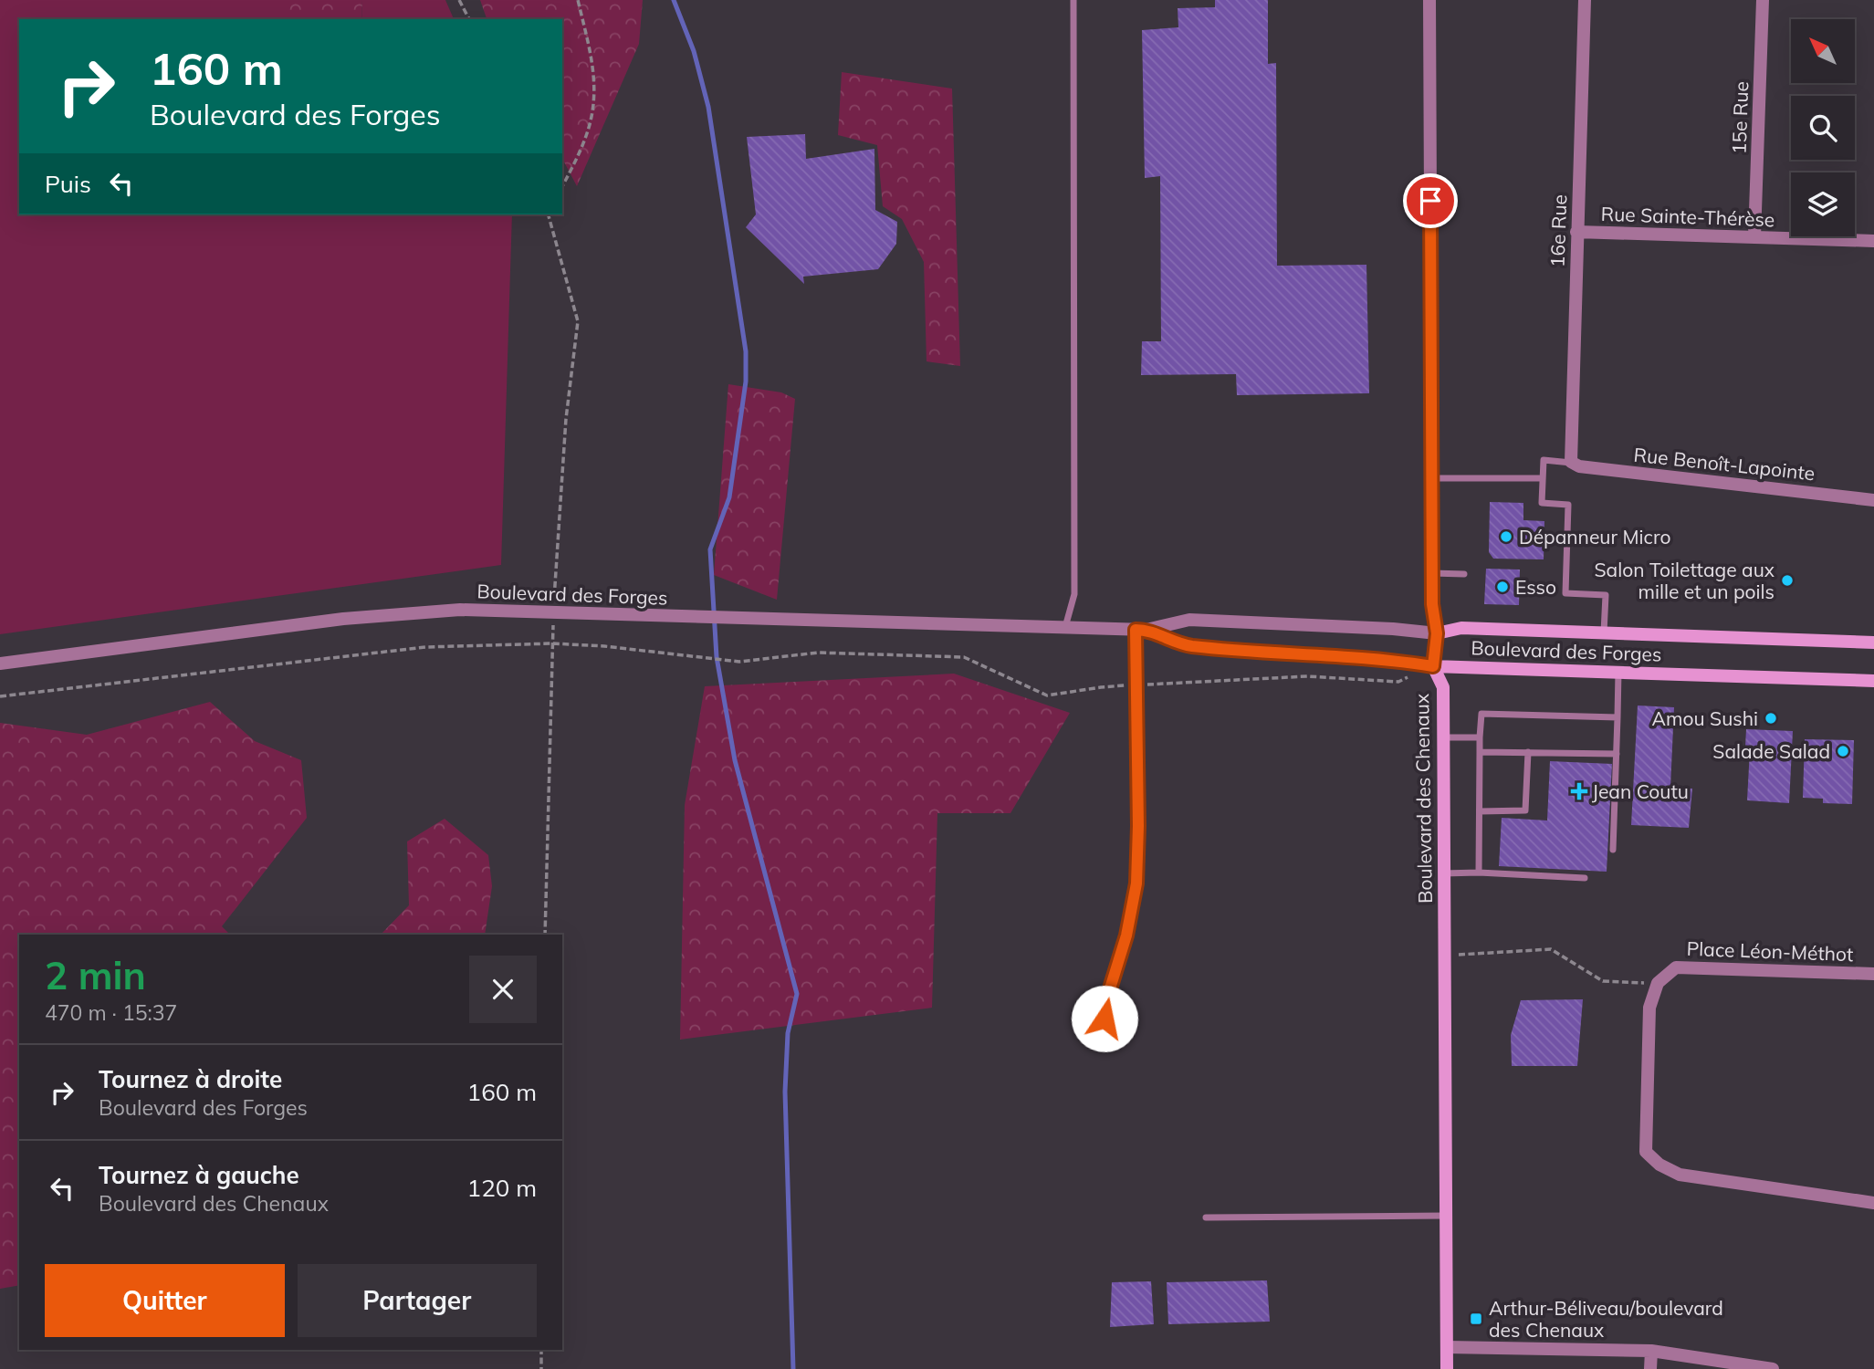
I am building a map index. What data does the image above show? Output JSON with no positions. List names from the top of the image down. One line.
{"streets":{"main road":["Boulevard des Forges","Boulevard des Chenaux"],"street":["15e Rue","Rue Sainte-Thérèse","16e Rue","Rue Benoît-Lapointe","Place Léon-Méthot"]},"crossings":[["15e Rue","Rue Sainte-Thérèse"],["Rue Sainte-Thérèse","16e Rue"],["16e Rue","Rue Benoît-Lapointe"],["Boulevard des Forges","Boulevard des Chenaux"]],"places":{"other":["Dépanneur Micro","Salon Toilettage aux mille et un poils","Esso","Amou Sushi","Salade Salad"],"health":["Jean Coutu"],"transit":["Arthur-Béliveau/boulevard des Chenaux"]},"north":"top left","page":{"turn":["160 m","Boulevard des Forges"],"then":"Puis","heading":["2 min","470 m · 15:37"],"list":[{"name":"Tournez à droite","note":"Boulevard des Forges","value":"160 m"},{"name":"Tournez à gauche","note":"Boulevard des Chenaux","value":"120 m"}],"buttons":["Quitter","Partager"]}}
